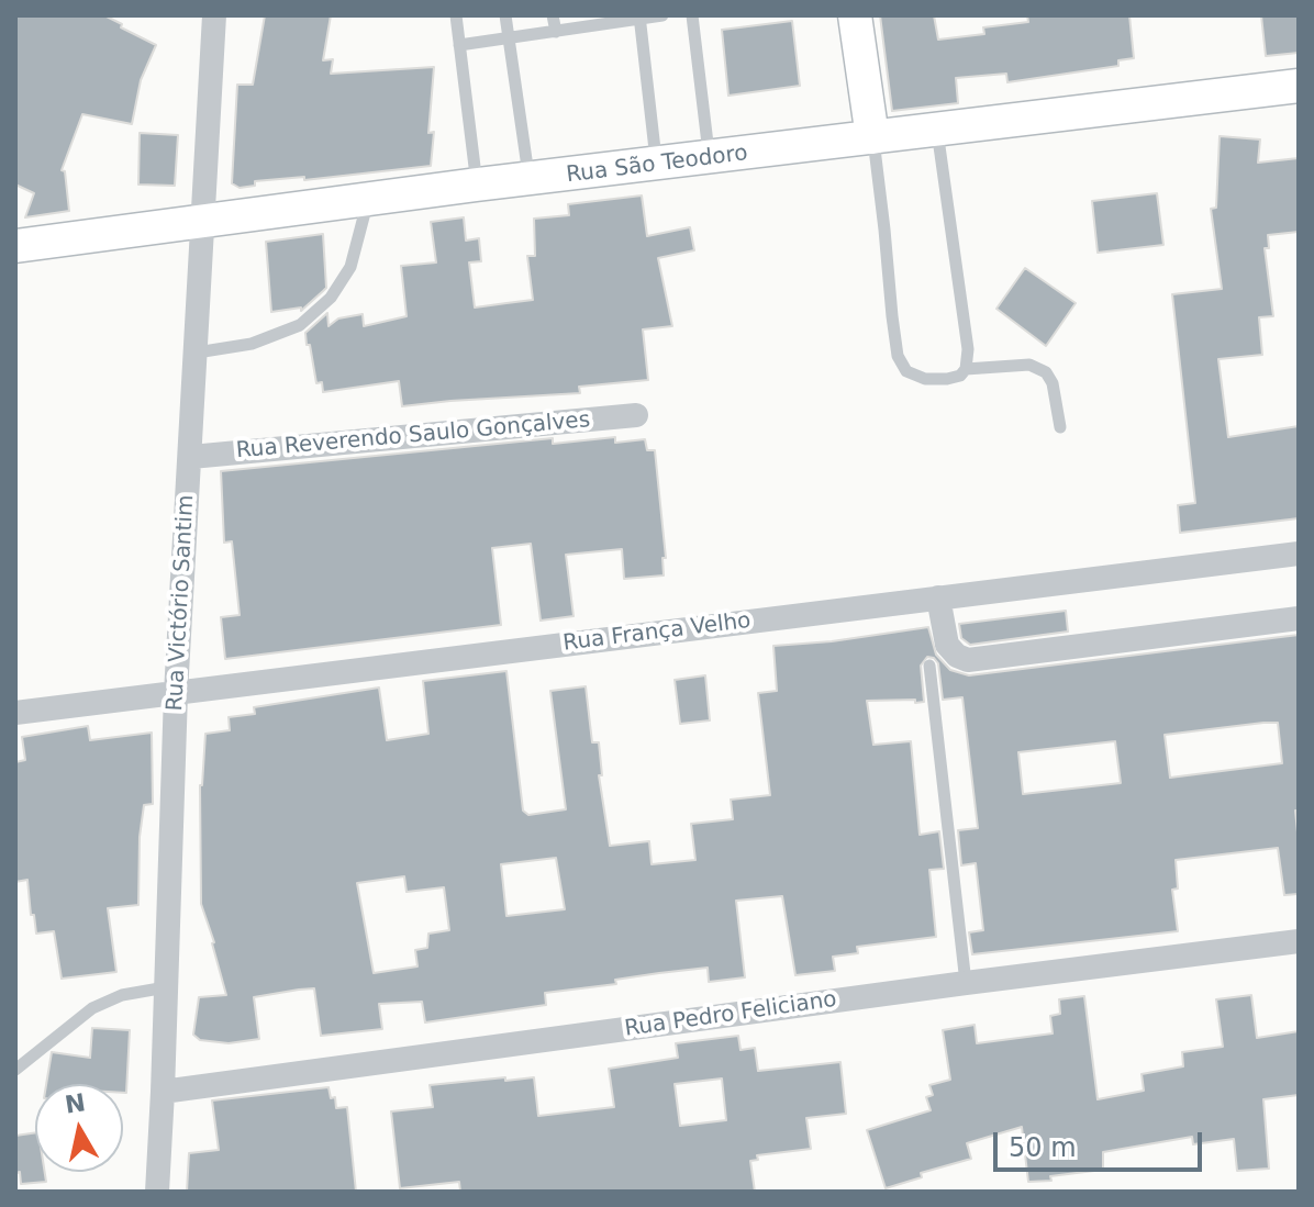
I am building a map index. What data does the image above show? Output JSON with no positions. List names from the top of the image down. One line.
{"streets":{"main road":["Rua São Teodoro"],"street":["Rua Reverendo Saulo Gonçalves","Rua Victório Santim","Rua França Velho","Rua Pedro Feliciano"]},"crossings":[["Rua São Teodoro","Rua Victório Santim"],["Rua Reverendo Saulo Gonçalves","Rua Victório Santim"],["Rua Victório Santim","Rua França Velho"],["Rua Victório Santim","Rua Pedro Feliciano"]],"scale_bar":"50 m","north":"top"}
